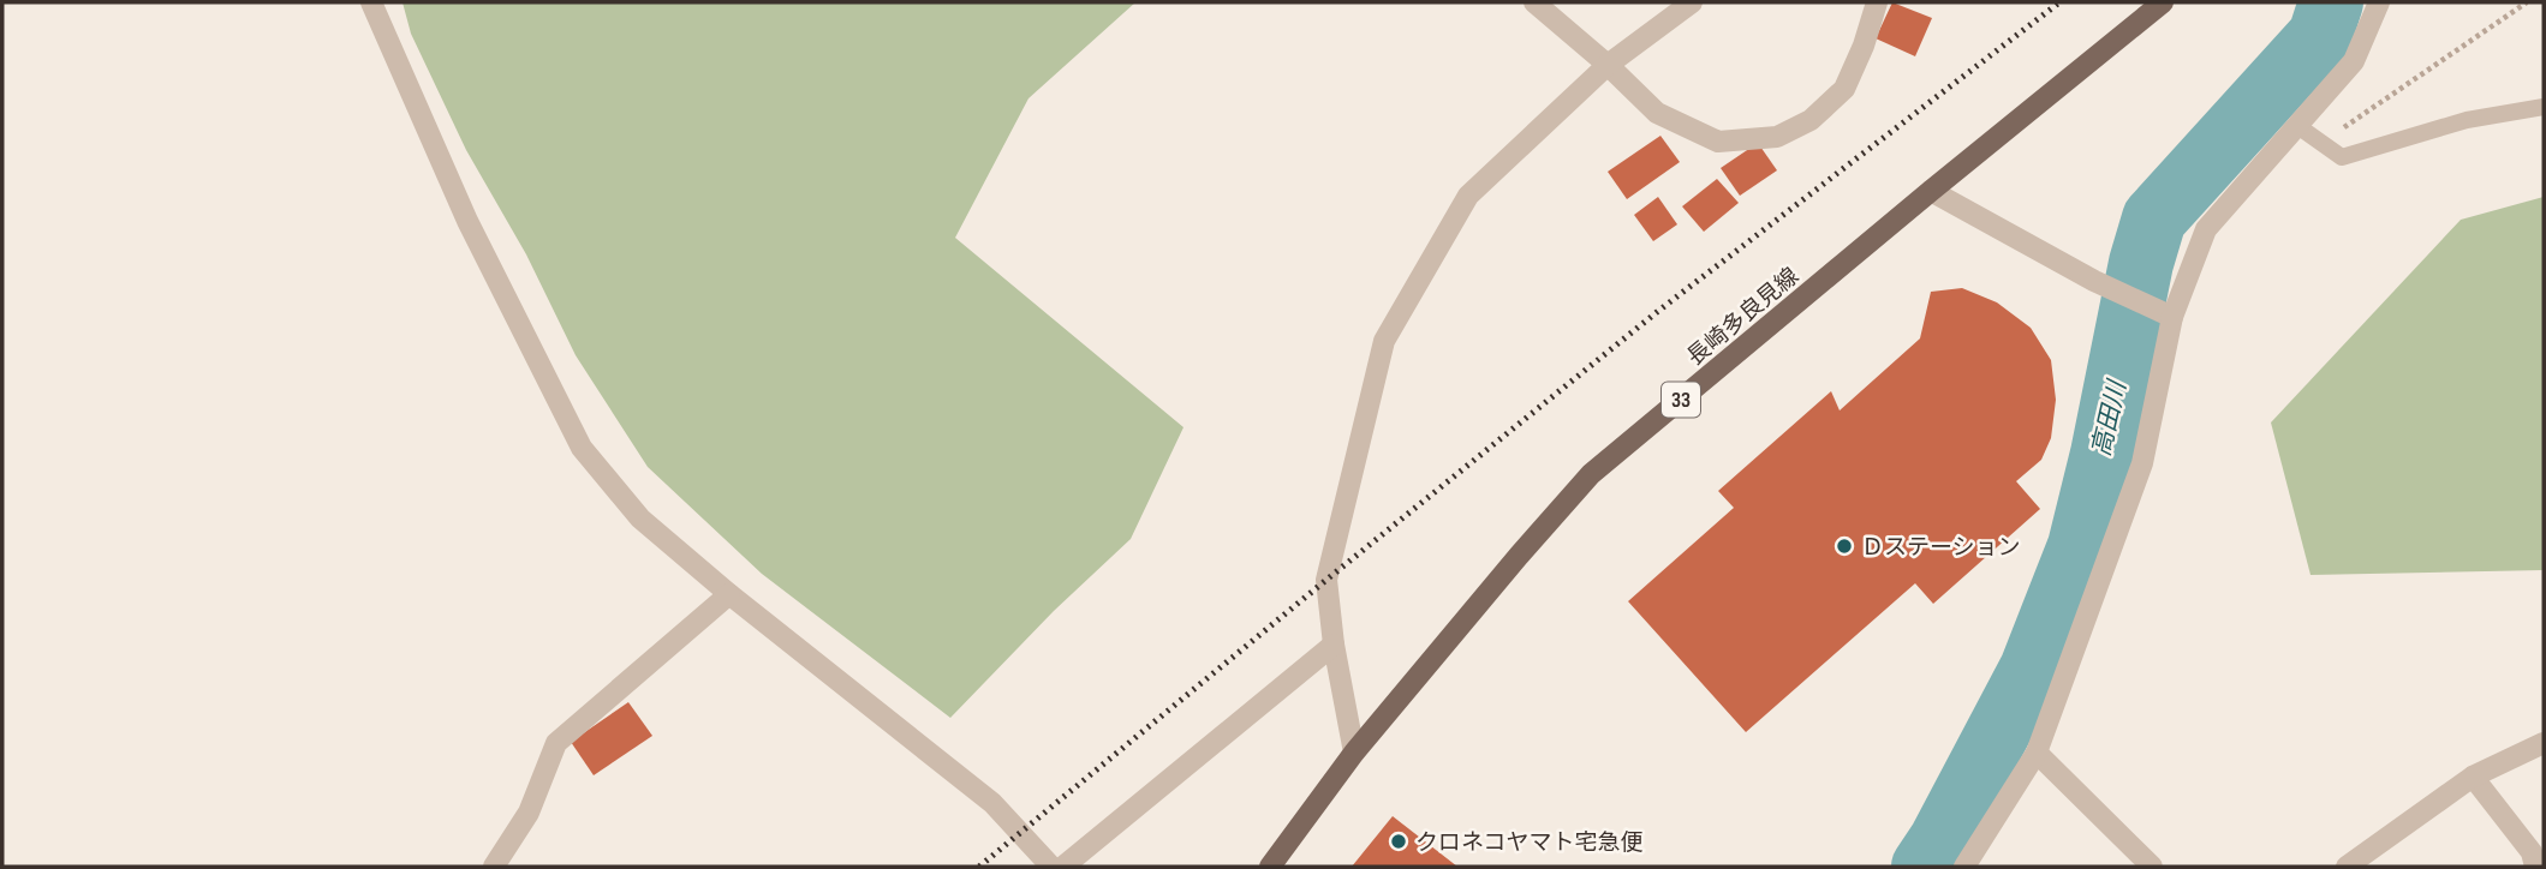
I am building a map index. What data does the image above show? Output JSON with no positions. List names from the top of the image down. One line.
{"streets":{"main road":["長崎多良見線","33"]},"water":["高田川"],"places":["Ｄステーション","クロネコヤマト宅急便"]}
